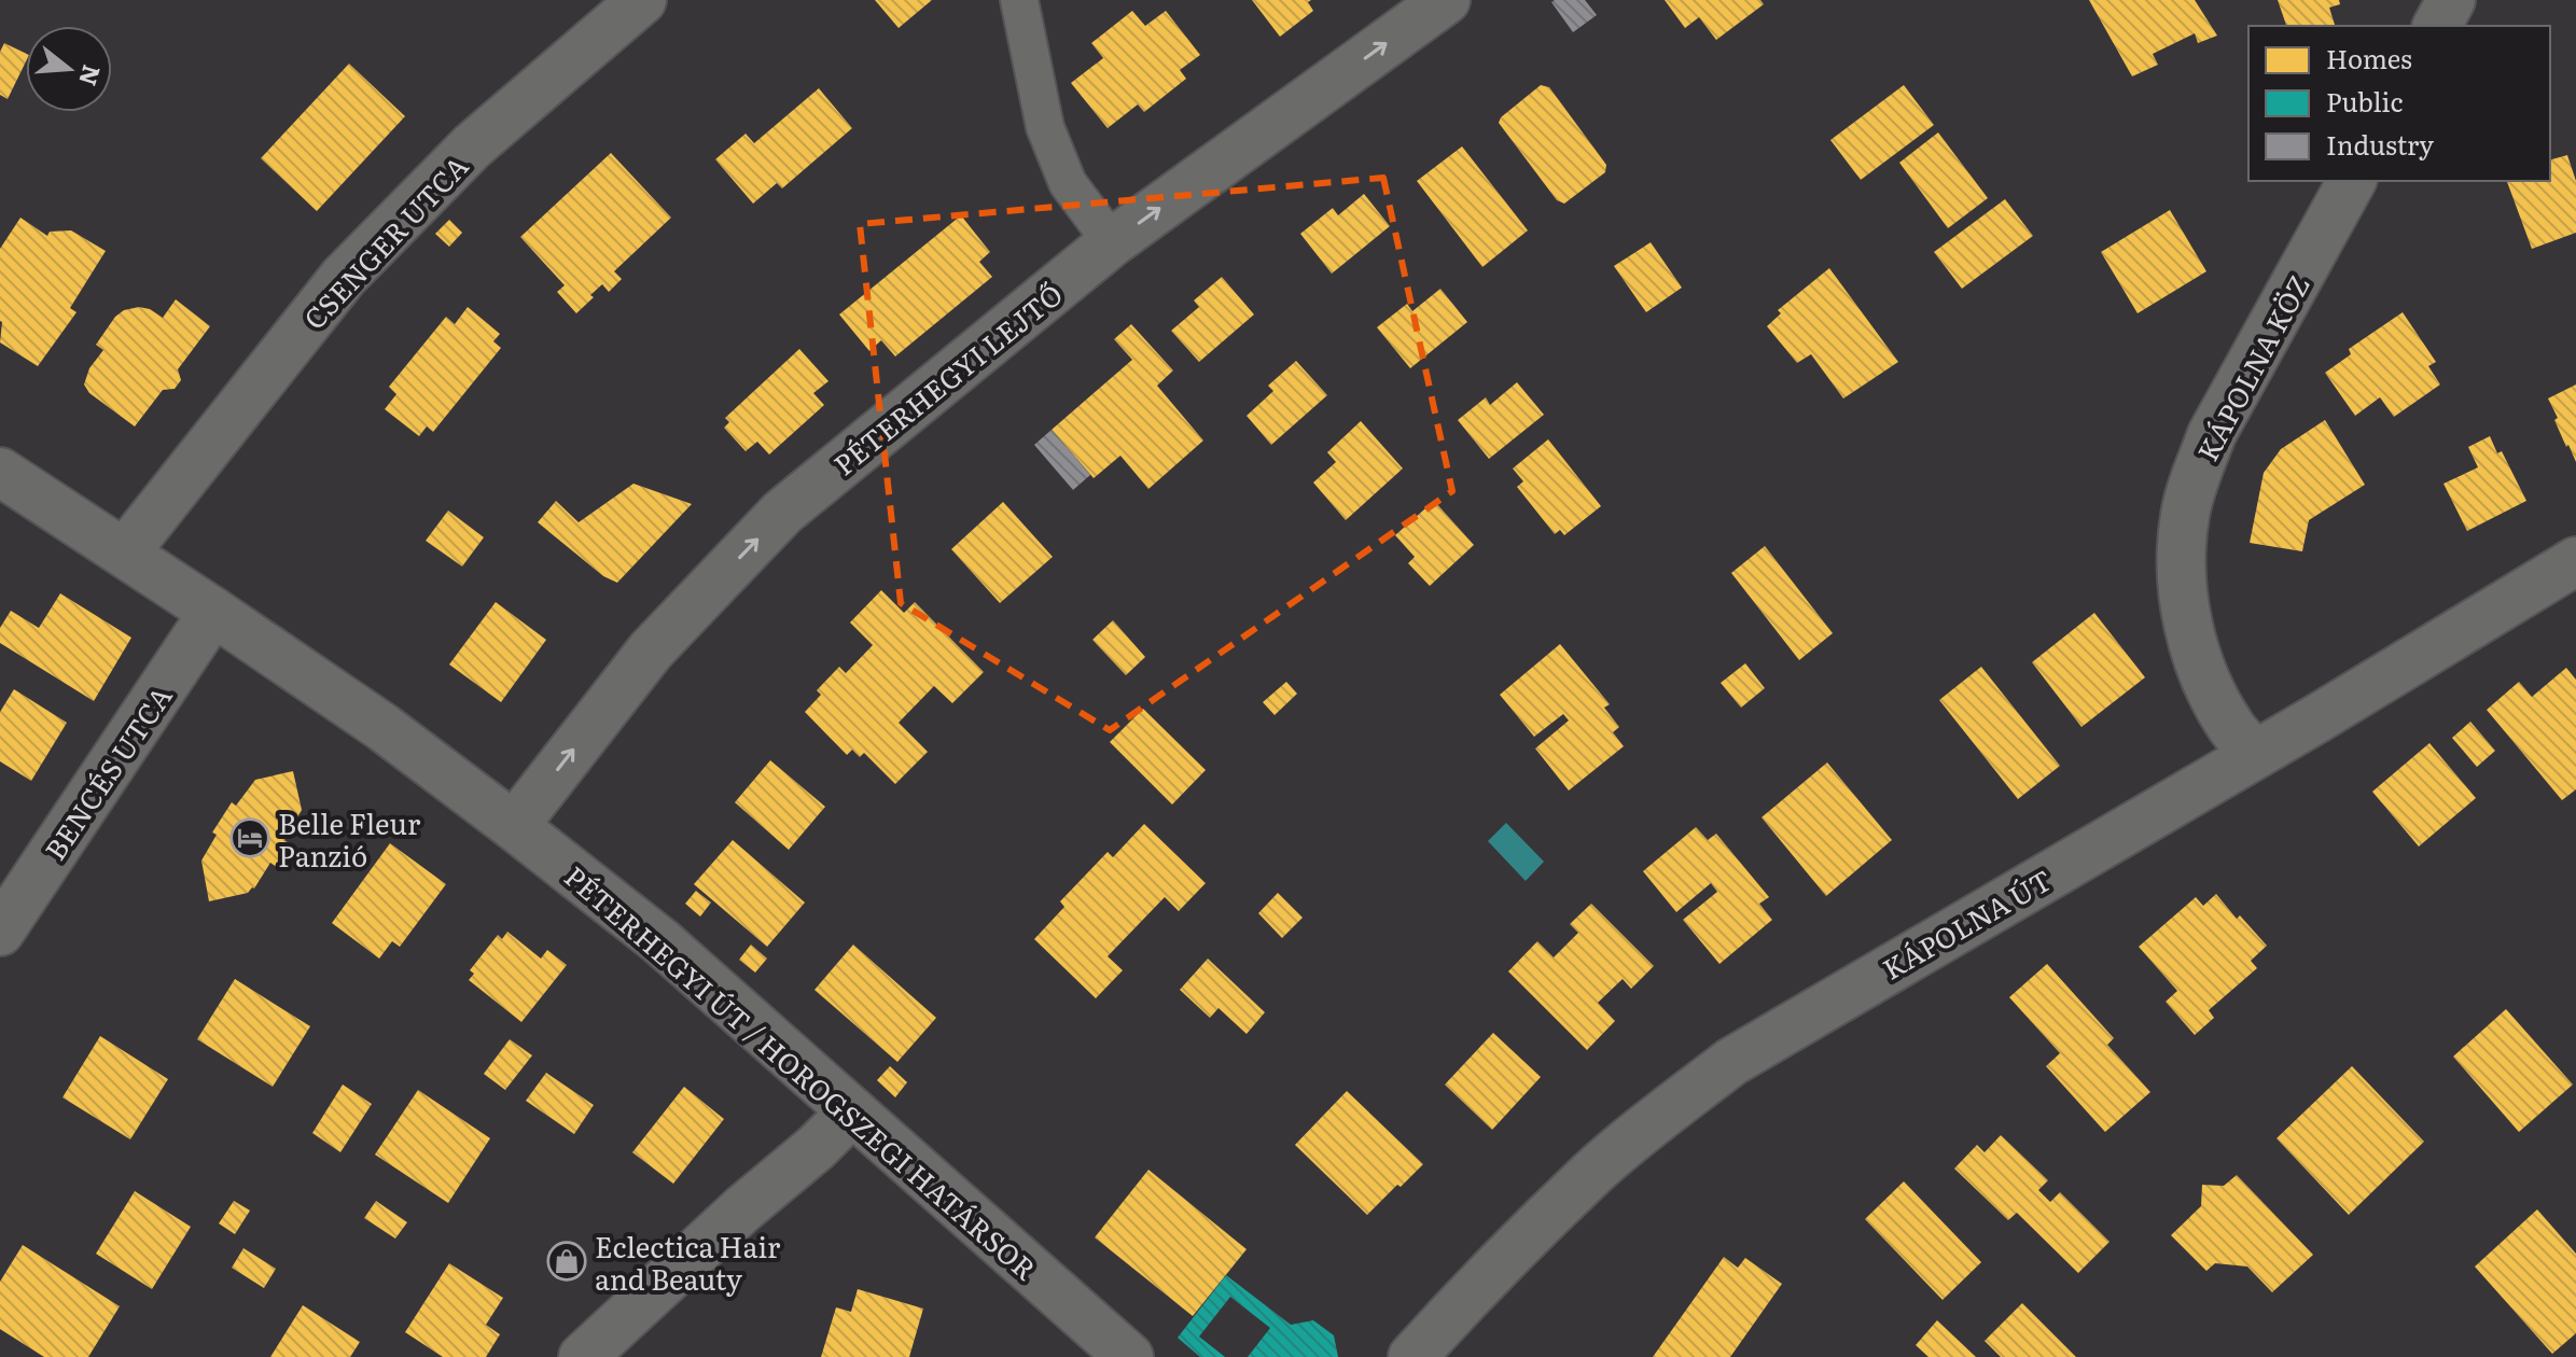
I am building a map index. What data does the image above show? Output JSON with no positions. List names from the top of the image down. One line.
{"streets":{"street":["CSENGER UTCA","KÁPOLNA KÖZ","PÉTERHEGYI LEJTŐ","BENCÉS UTCA","KÁPOLNA ÚT","PÉTERHEGYI ÚT / HOROGSZEGI HATÁRSOR"]},"crossings":[["CSENGER UTCA","PÉTERHEGYI ÚT / HOROGSZEGI HATÁRSOR"],["KÁPOLNA KÖZ","KÁPOLNA ÚT"],["PÉTERHEGYI LEJTŐ","PÉTERHEGYI ÚT / HOROGSZEGI HATÁRSOR"],["BENCÉS UTCA","PÉTERHEGYI ÚT / HOROGSZEGI HATÁRSOR"]],"one_way":["PÉTERHEGYI LEJTŐ"],"places":{"hotel":["Belle Fleur Panzió"],"shop":["Eclectica Hair and Beauty"]},"legend":["Homes","Public","Industry"],"north":"right"}
